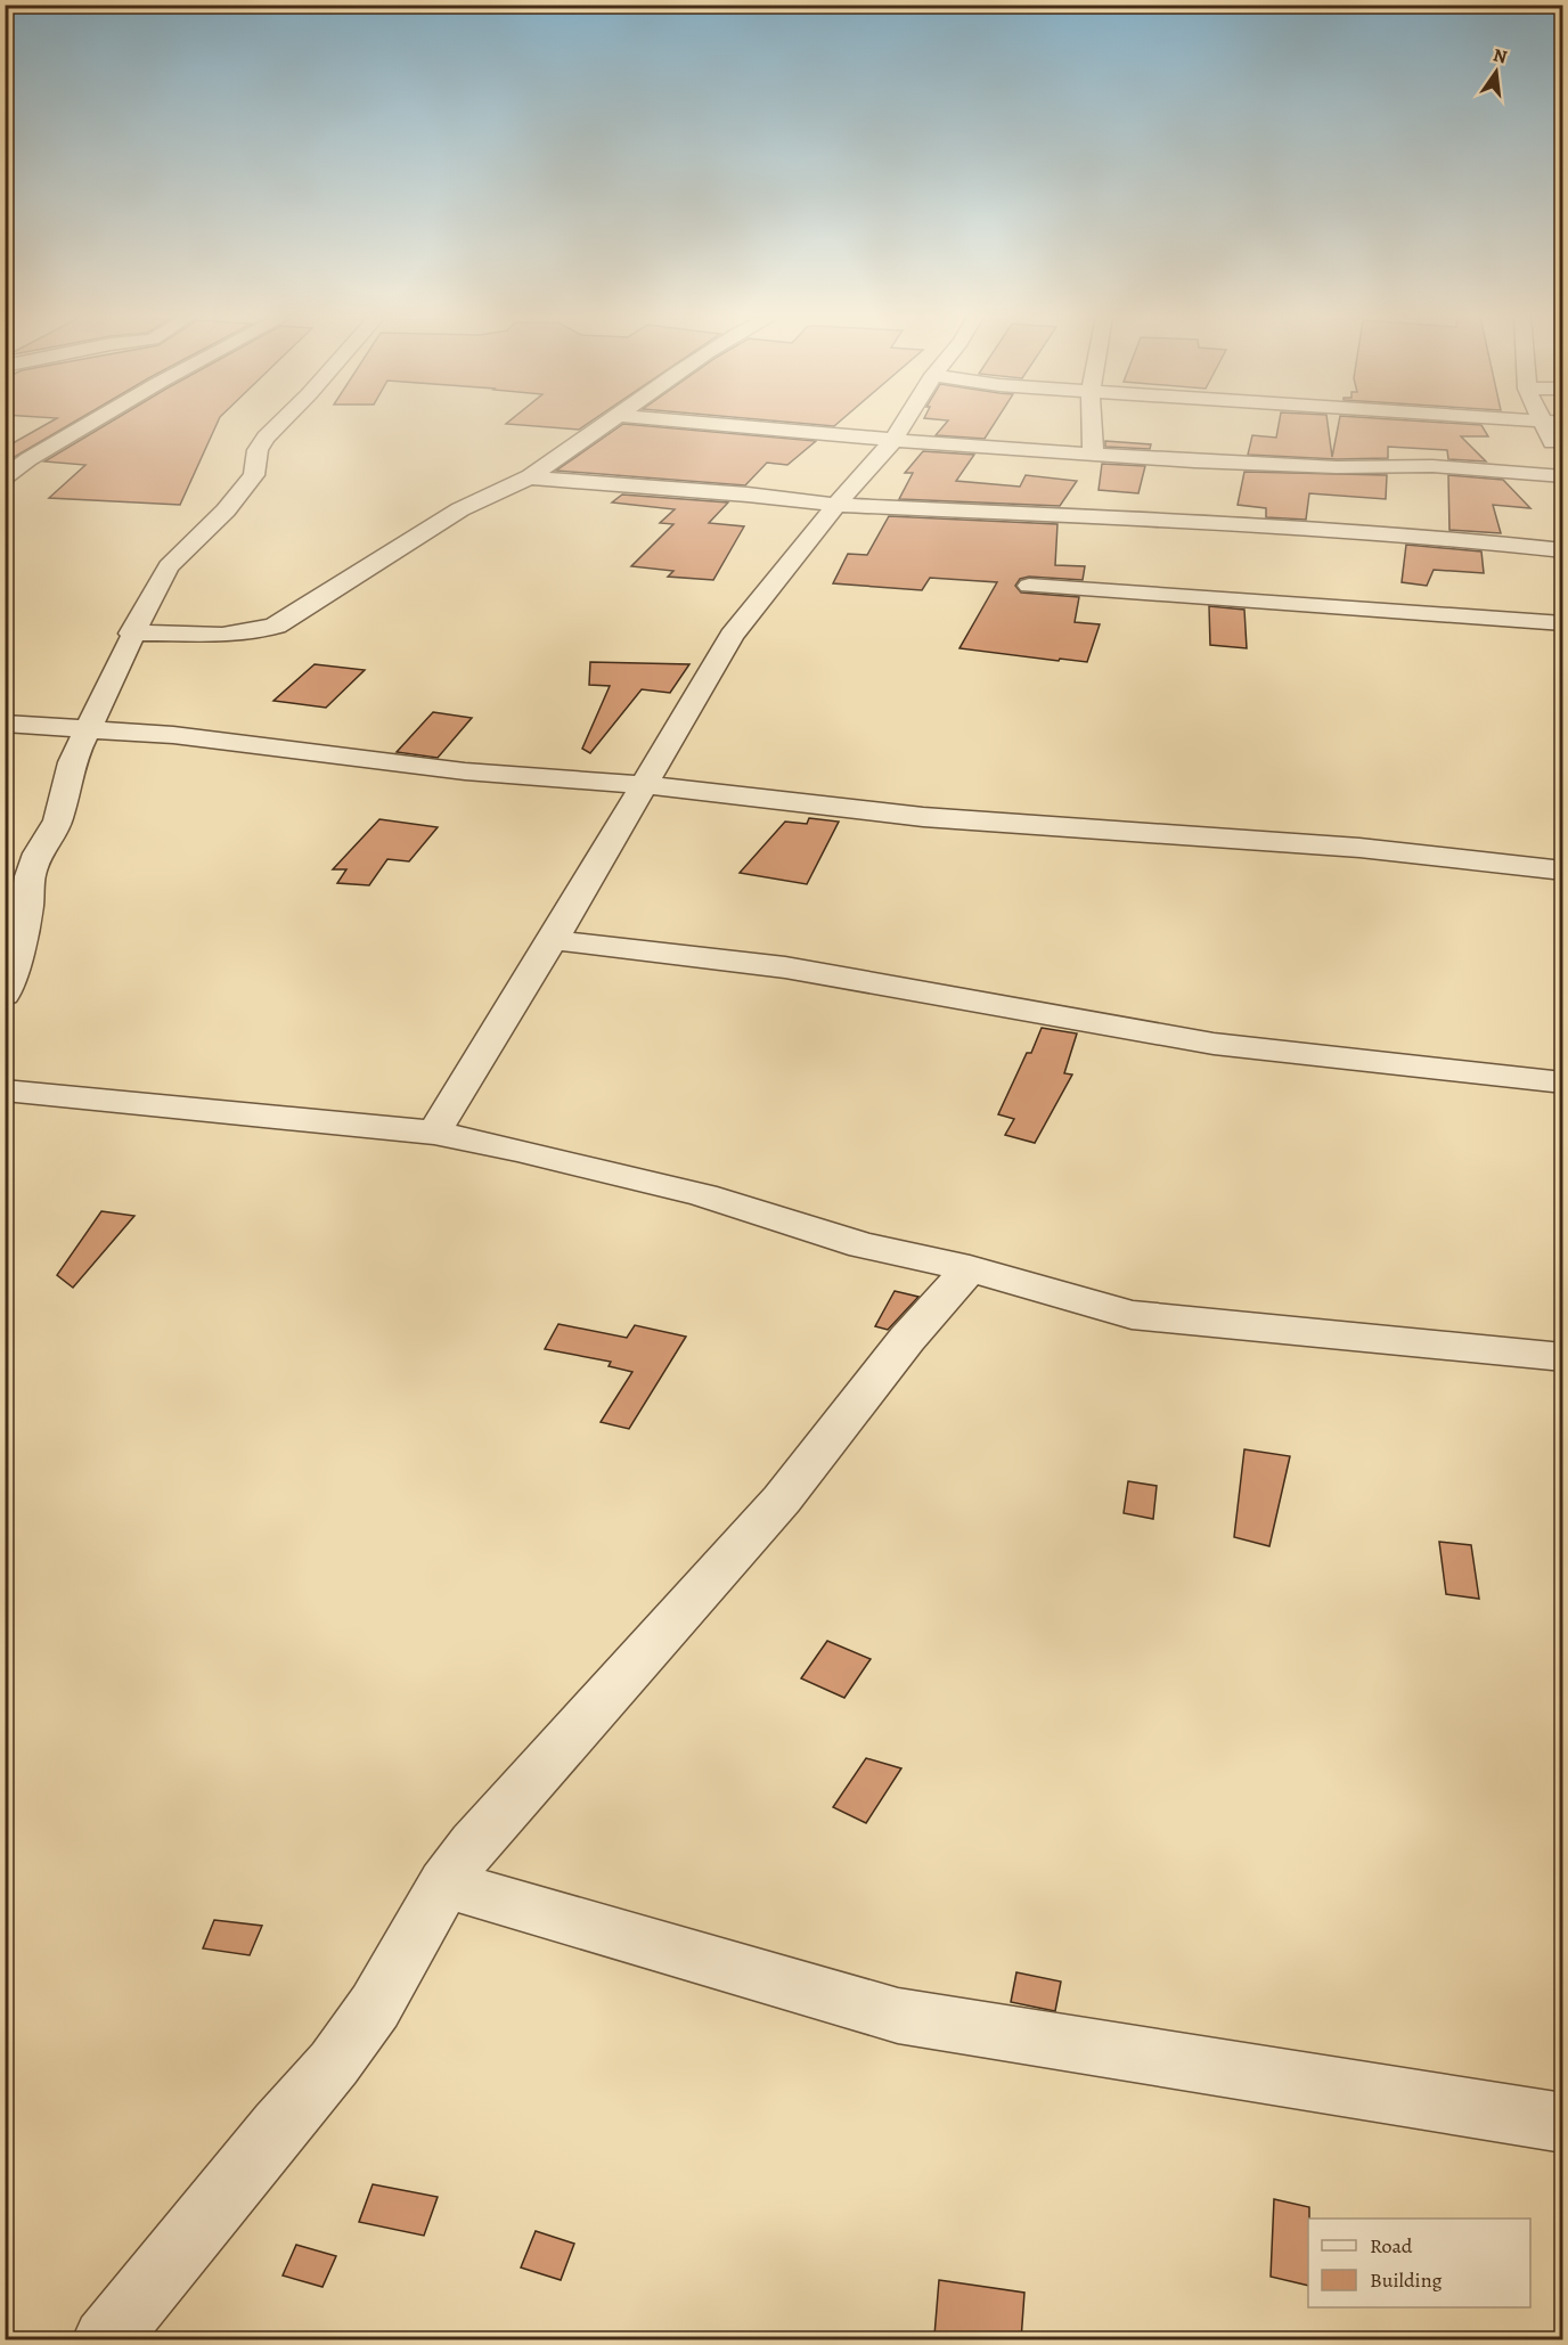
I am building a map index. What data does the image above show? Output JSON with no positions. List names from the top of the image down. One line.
{"legend":["Road","Building"],"north":"top"}
